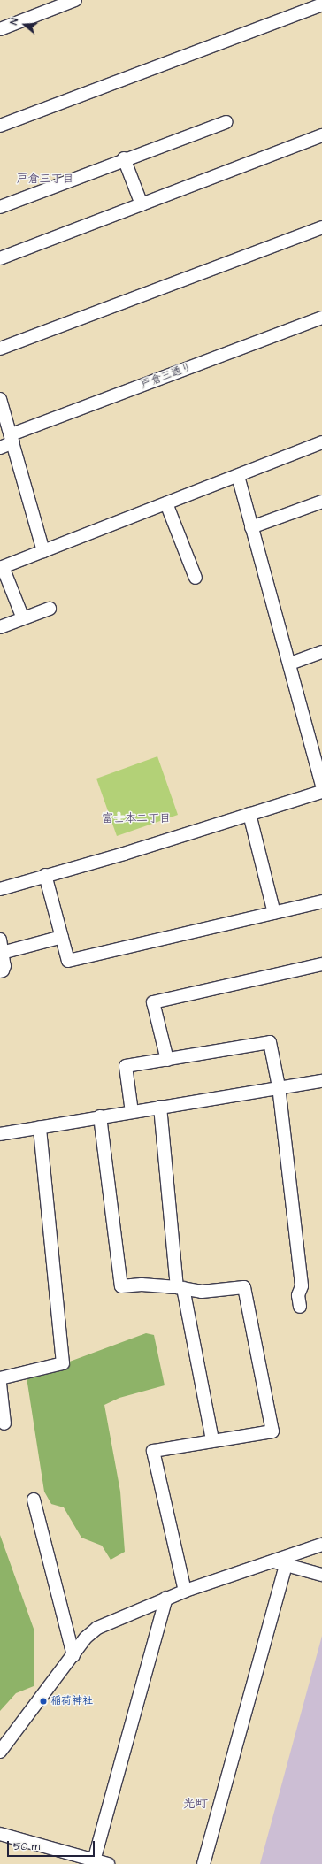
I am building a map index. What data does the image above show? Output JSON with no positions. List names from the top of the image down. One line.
{"streets":{"street":["戸倉三通り"]},"districts":["戸倉三丁目","富士本二丁目","光町"],"places":["稲荷神社"],"scale_bar":"50 m","north":"left"}
